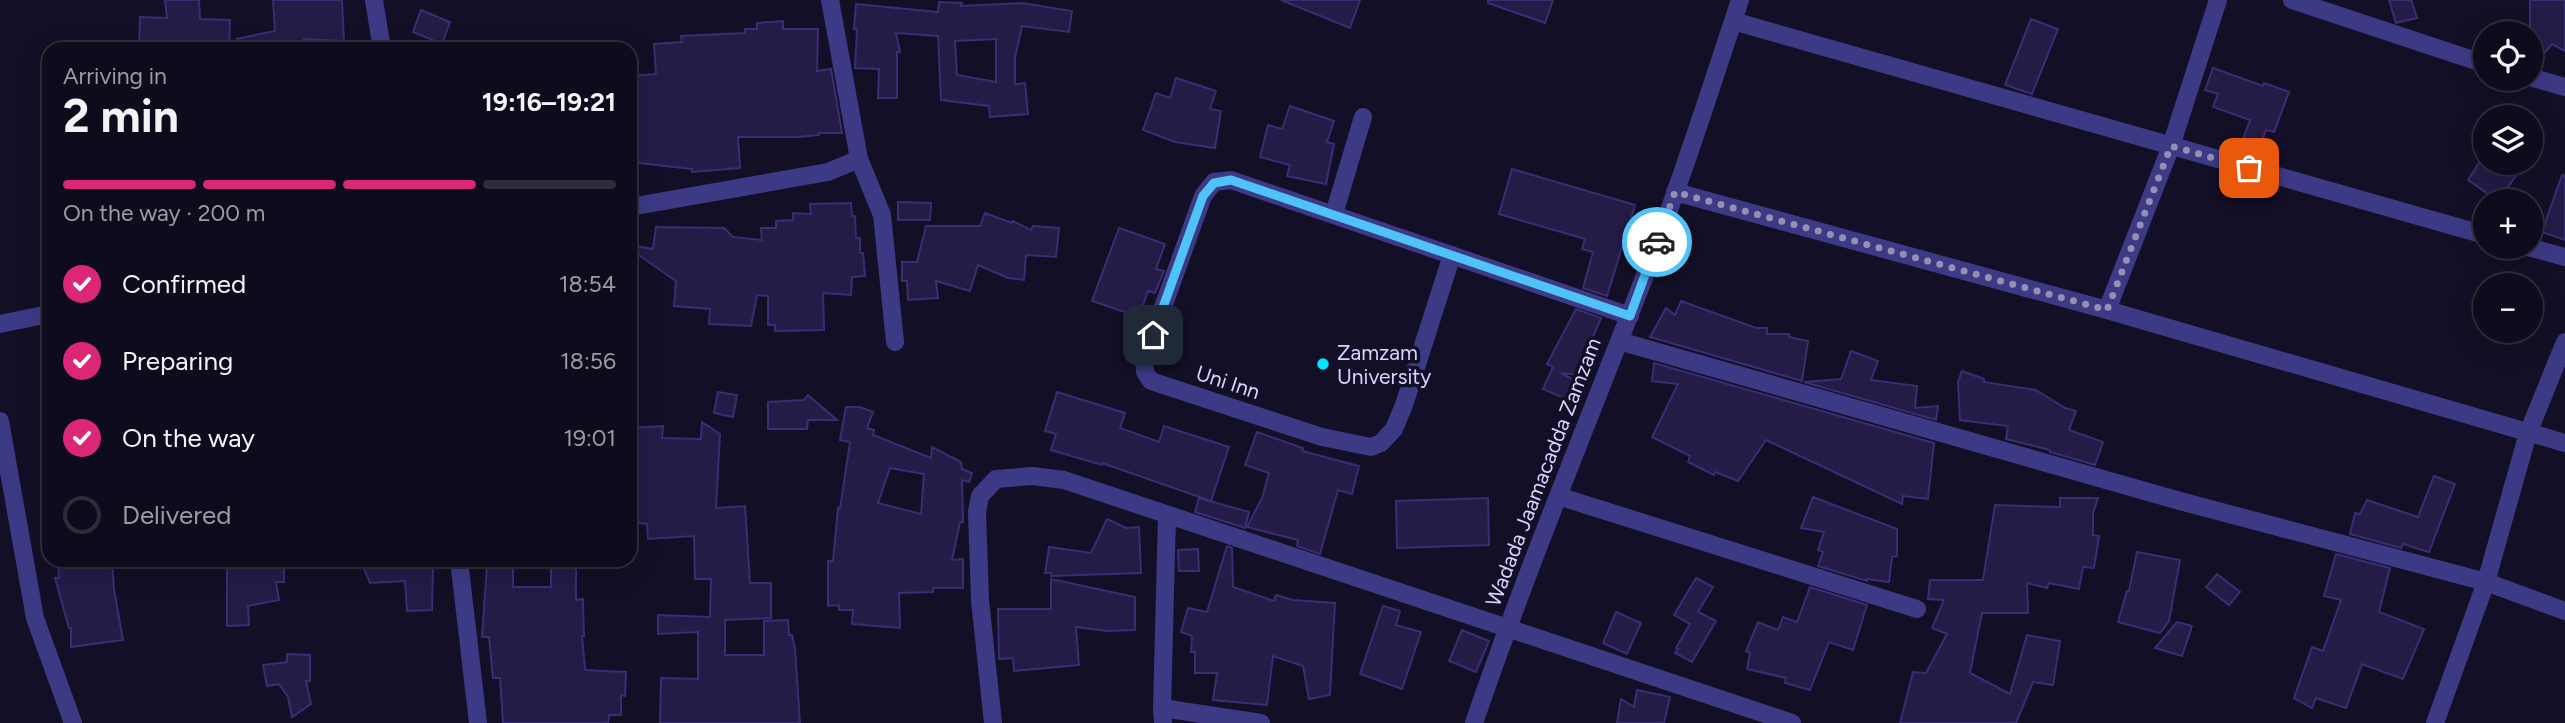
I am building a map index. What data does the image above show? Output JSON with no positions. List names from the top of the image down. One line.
{"streets":{"street":["Uni Inn","Wadada Jaamacadda Zamzam"]},"crossings":[["Uni Inn","Wadada Jaamacadda Zamzam"]],"places":["Zamzam University"],"page":{"map_buttons":["+","−"],"heading":["2 min","Arriving in","19:16–19:21"],"bar":"On the way · 200 m","list":[["Confirmed","18:54"],["Preparing","18:56"],["On the way","19:01"],"Delivered"]}}
